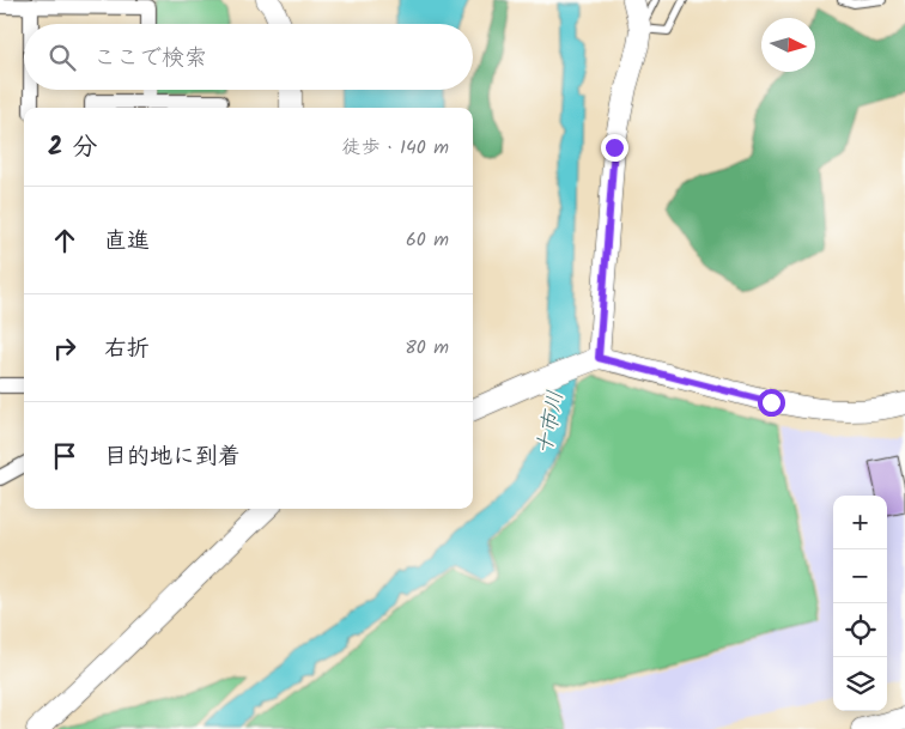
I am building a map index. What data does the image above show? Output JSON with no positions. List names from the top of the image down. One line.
{"water":["十市川"],"north":"right","page":{"search":"ここで検索","heading":["2 分","徒歩 · 140 m"],"list":[["直進","60 m"],["右折","80 m"],"目的地に到着"],"map_buttons":["+","−"]}}
